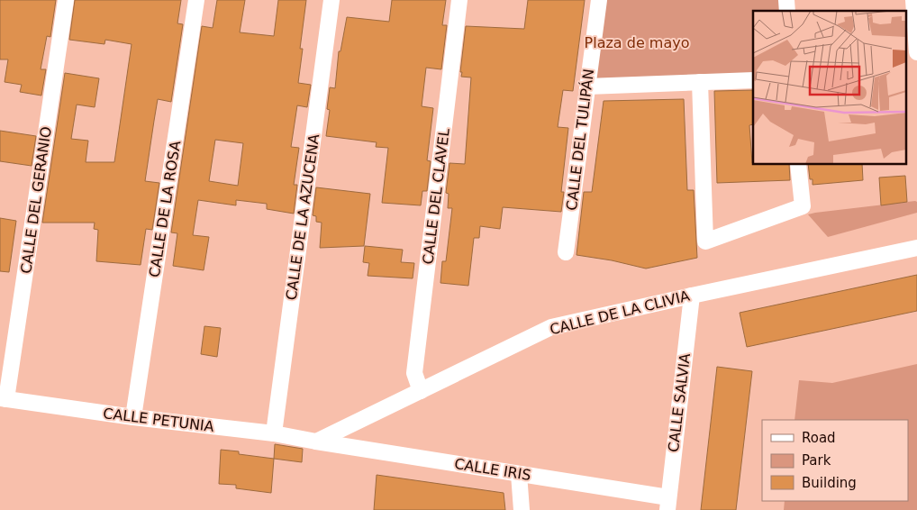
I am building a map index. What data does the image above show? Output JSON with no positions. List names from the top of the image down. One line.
{"streets":{"street":["CALLE DEL TULIPÁN","CALLE DEL CLAVEL","CALLE DEL GERANIO","CALLE DE LA ROSA","CALLE DE LA AZUCENA","CALLE DE LA CLIVIA","CALLE SALVIA","CALLE PETUNIA","CALLE IRIS"]},"crossings":[["CALLE DEL CLAVEL","CALLE DE LA CLIVIA"],["CALLE DEL GERANIO","CALLE PETUNIA"],["CALLE DE LA ROSA","CALLE PETUNIA"],["CALLE DE LA AZUCENA","CALLE PETUNIA"],["CALLE DE LA CLIVIA","CALLE SALVIA"],["CALLE DE LA CLIVIA","CALLE PETUNIA"],["CALLE DE LA CLIVIA","CALLE IRIS"],["CALLE SALVIA","CALLE IRIS"],["CALLE PETUNIA","CALLE IRIS"]],"parks":["Plaza de mayo"],"legend":["Road","Park","Building"]}
